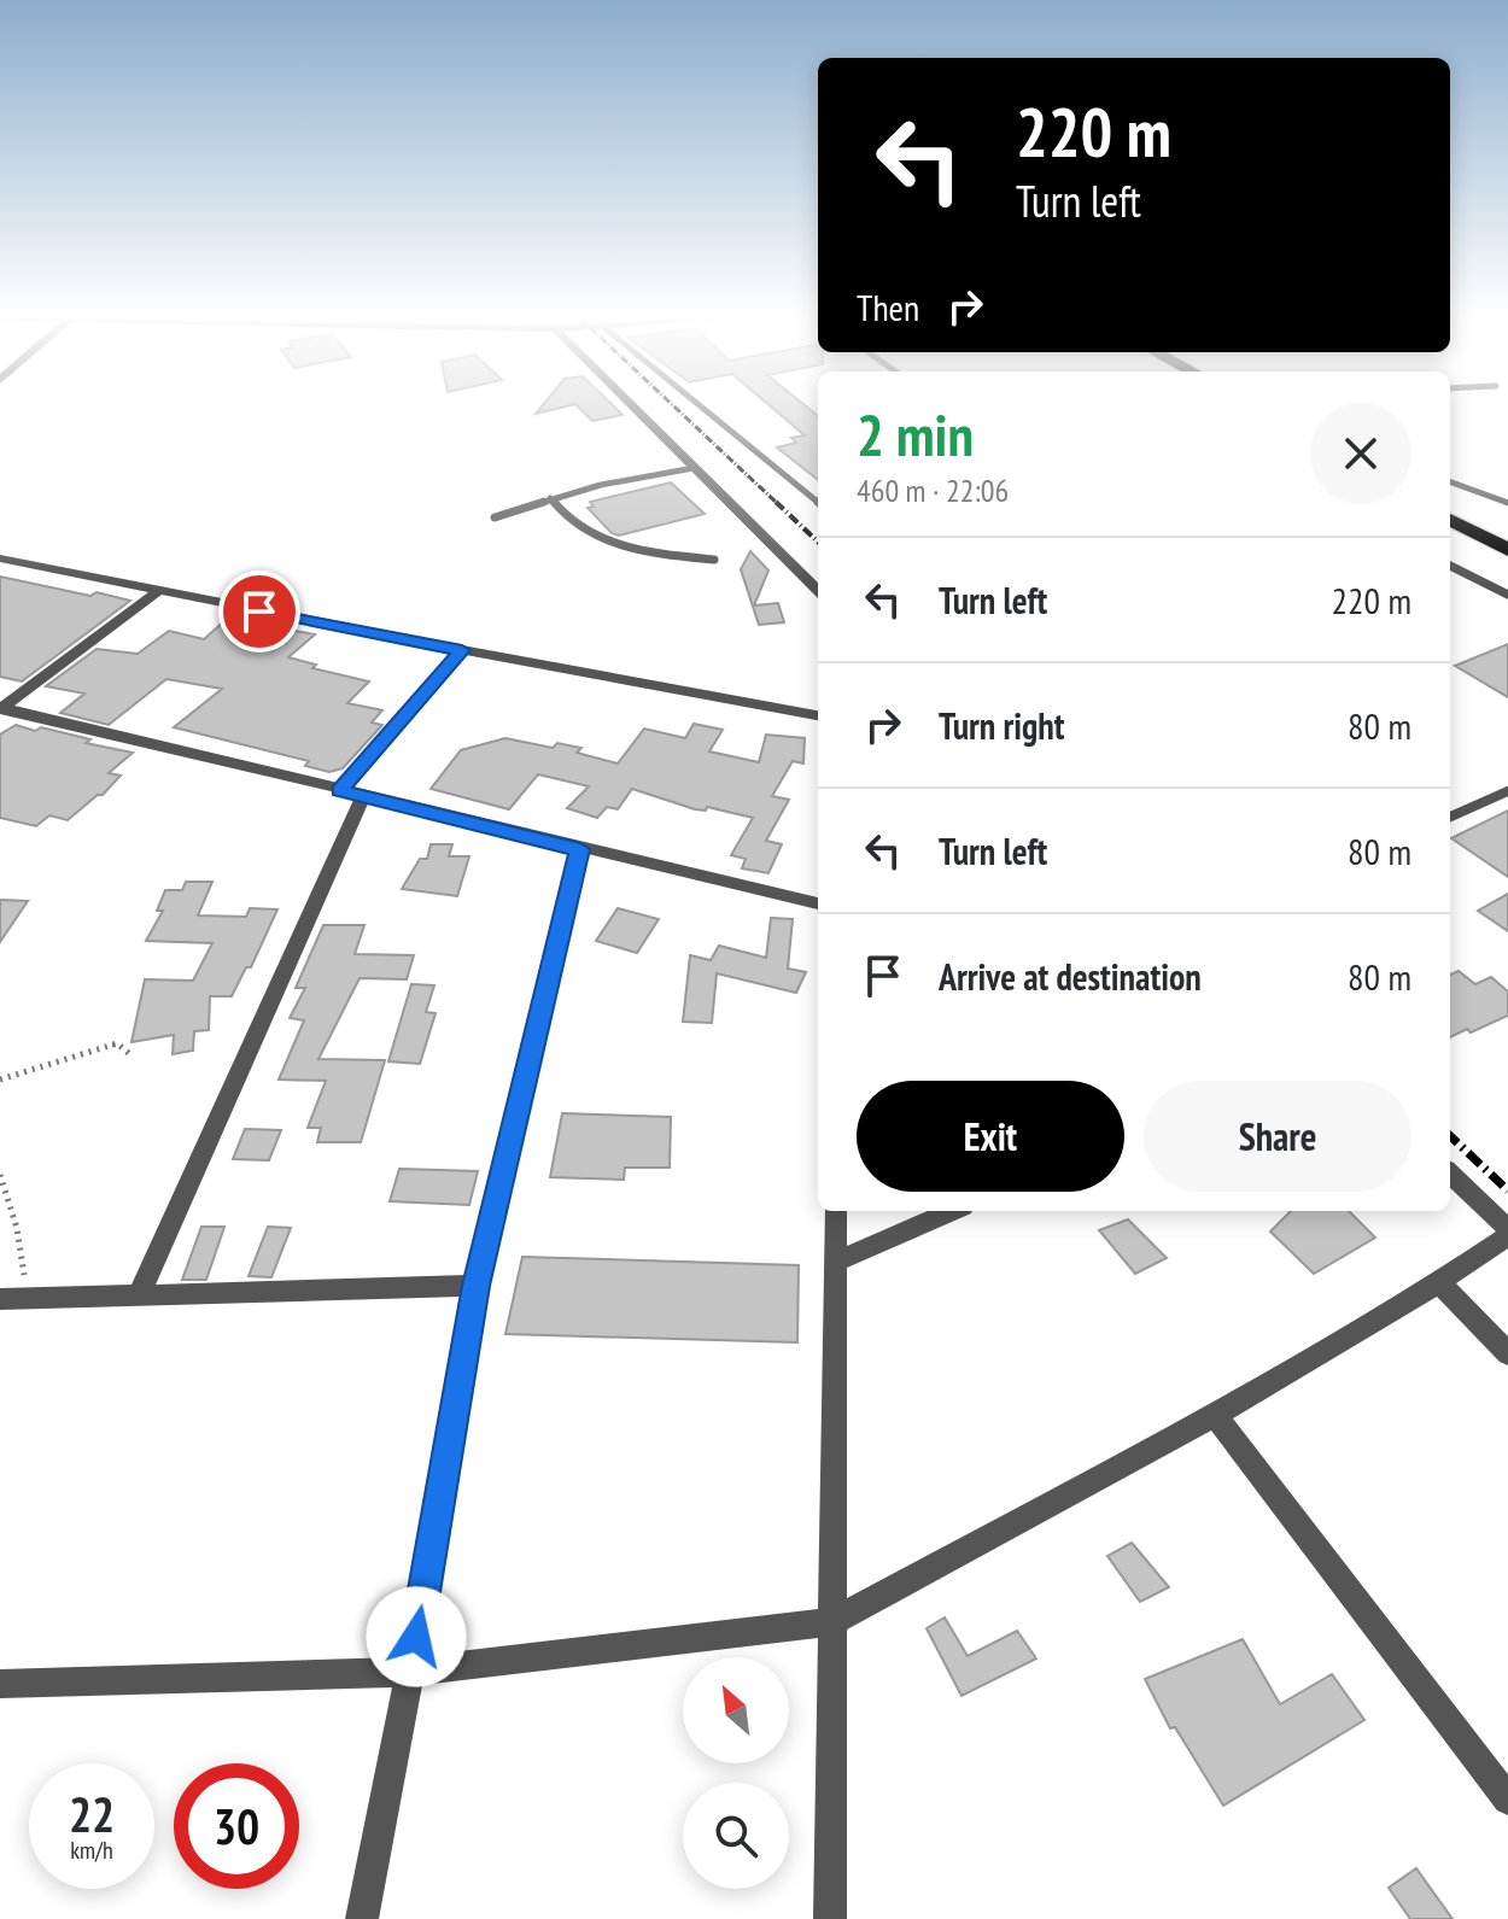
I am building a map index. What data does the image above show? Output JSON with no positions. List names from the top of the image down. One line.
{"north":"top left","page":{"turn":["220 m","Turn left"],"then":"Then","heading":["2 min","460 m · 22:06"],"list":[{"name":"Turn left","value":"220 m"},{"name":"Turn right","value":"80 m"},{"name":"Turn left","value":"80 m"},{"name":"Arrive at destination","value":"80 m"}],"buttons":["Exit","Share"],"speed":"22 km/h","limit":"30"}}
